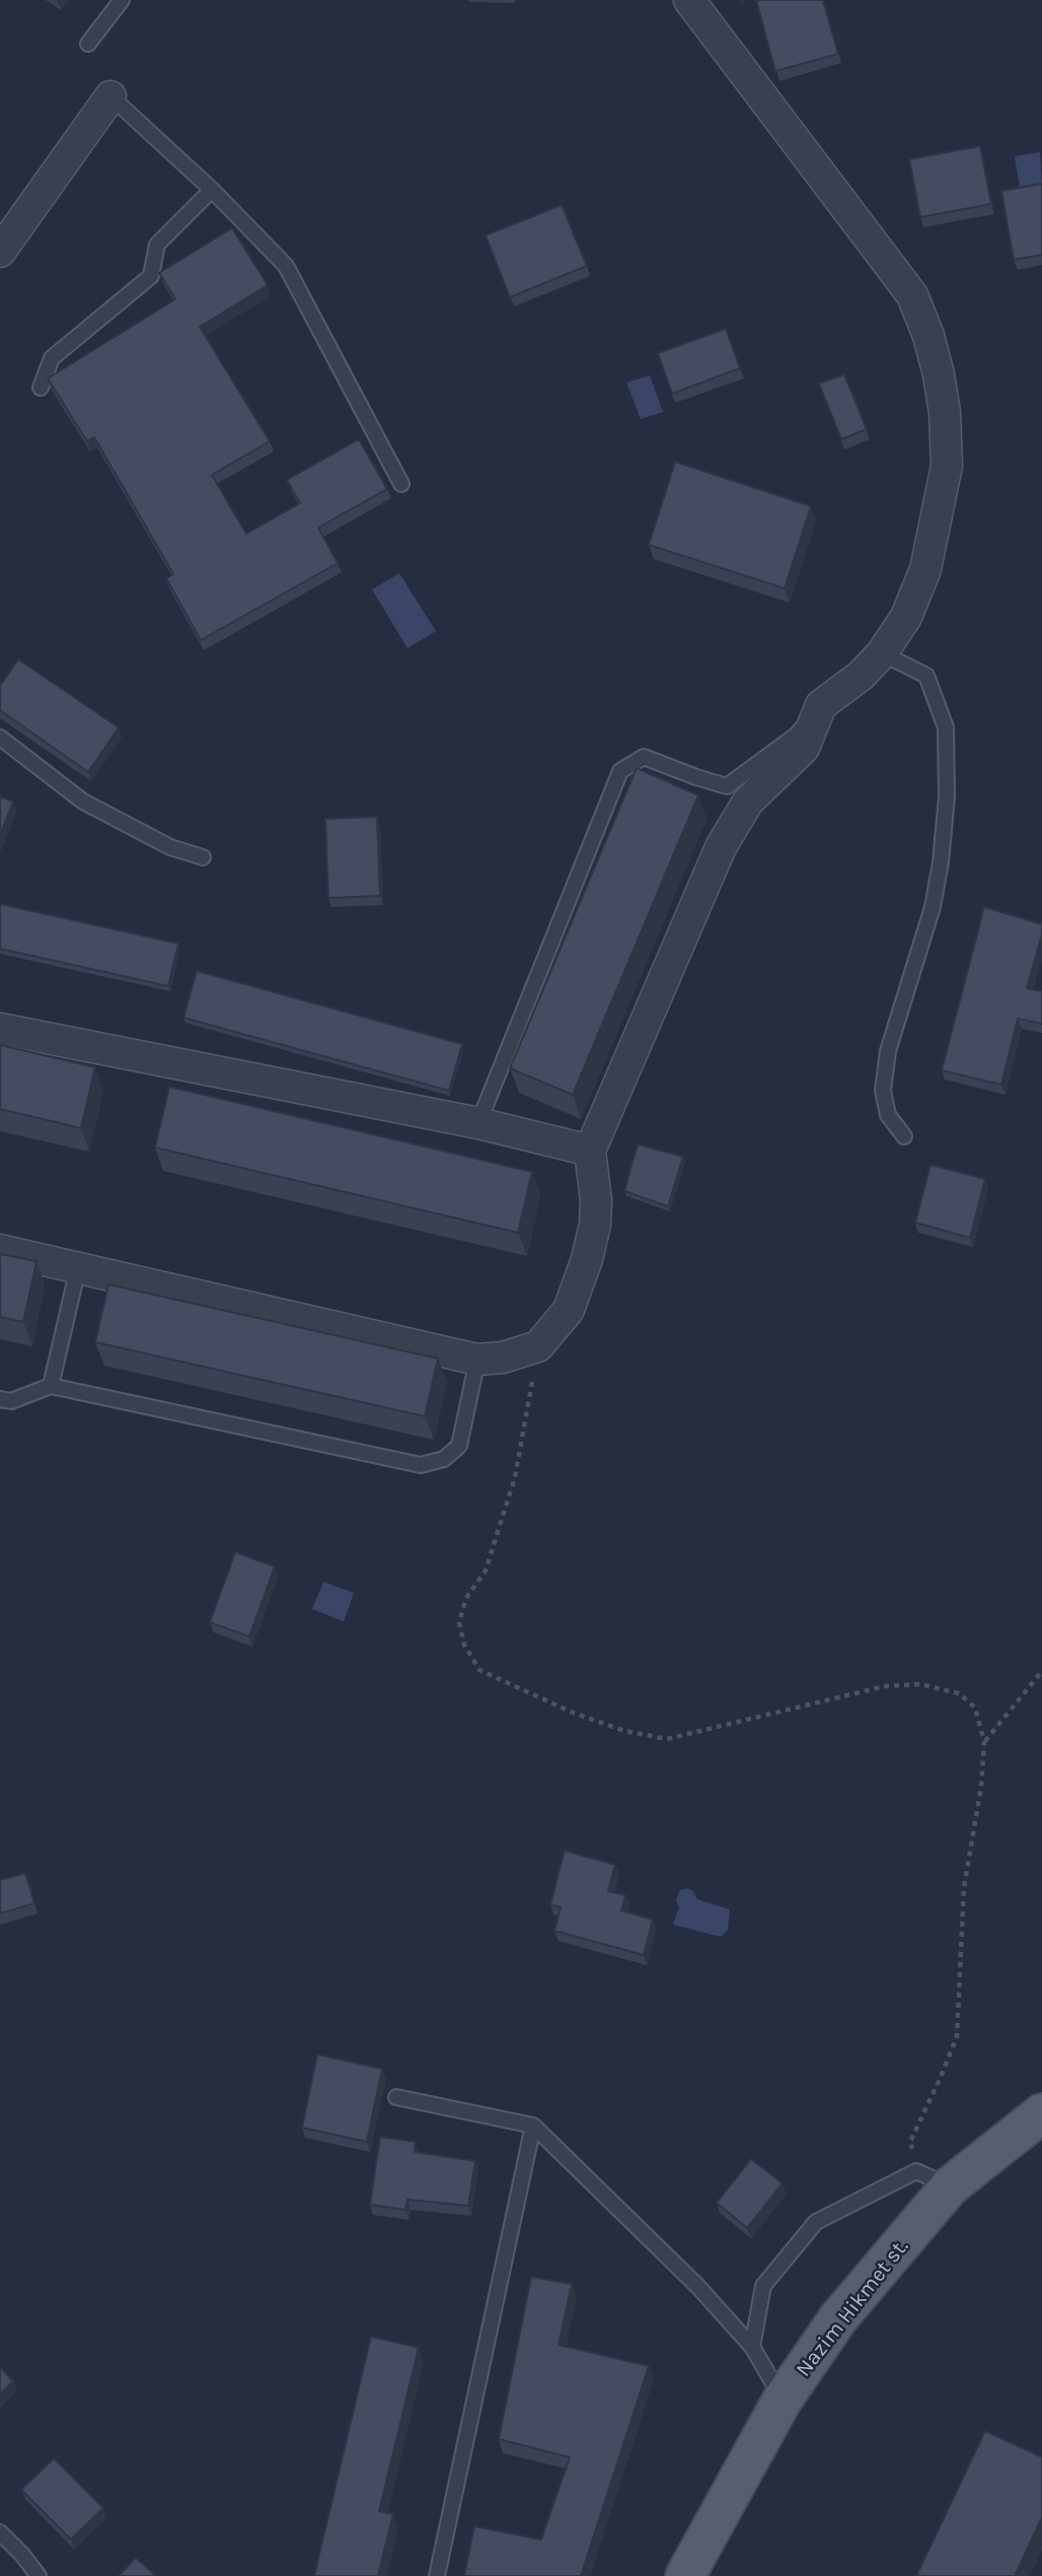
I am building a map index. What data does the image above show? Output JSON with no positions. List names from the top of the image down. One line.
{"streets":{"main road":["Nazim Hikmet st."]}}
